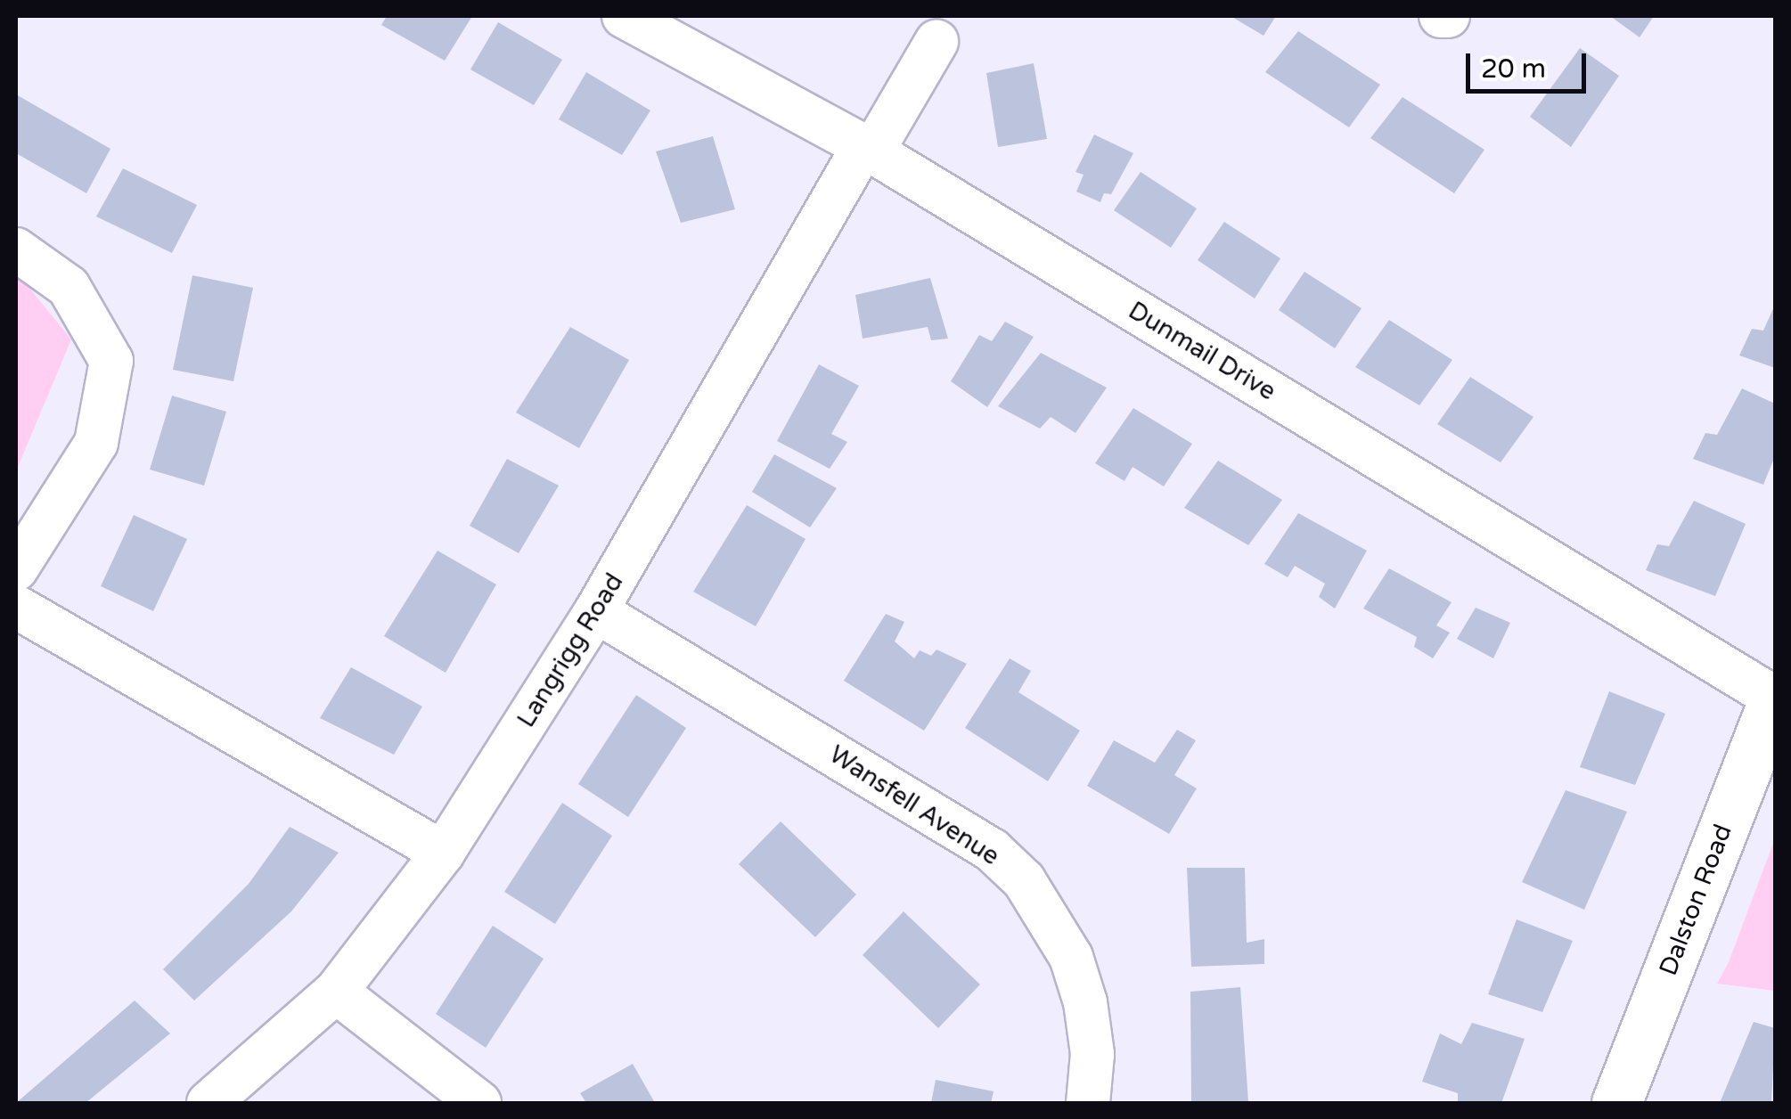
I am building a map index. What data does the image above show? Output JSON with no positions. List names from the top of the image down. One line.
{"streets":{"main road":["Dalston Road"],"street":["Dunmail Drive","Langrigg Road","Wansfell Avenue"]},"crossings":[["Dunmail Drive","Langrigg Road"],["Dunmail Drive","Dalston Road"],["Langrigg Road","Wansfell Avenue"]],"scale_bar":"20 m"}
